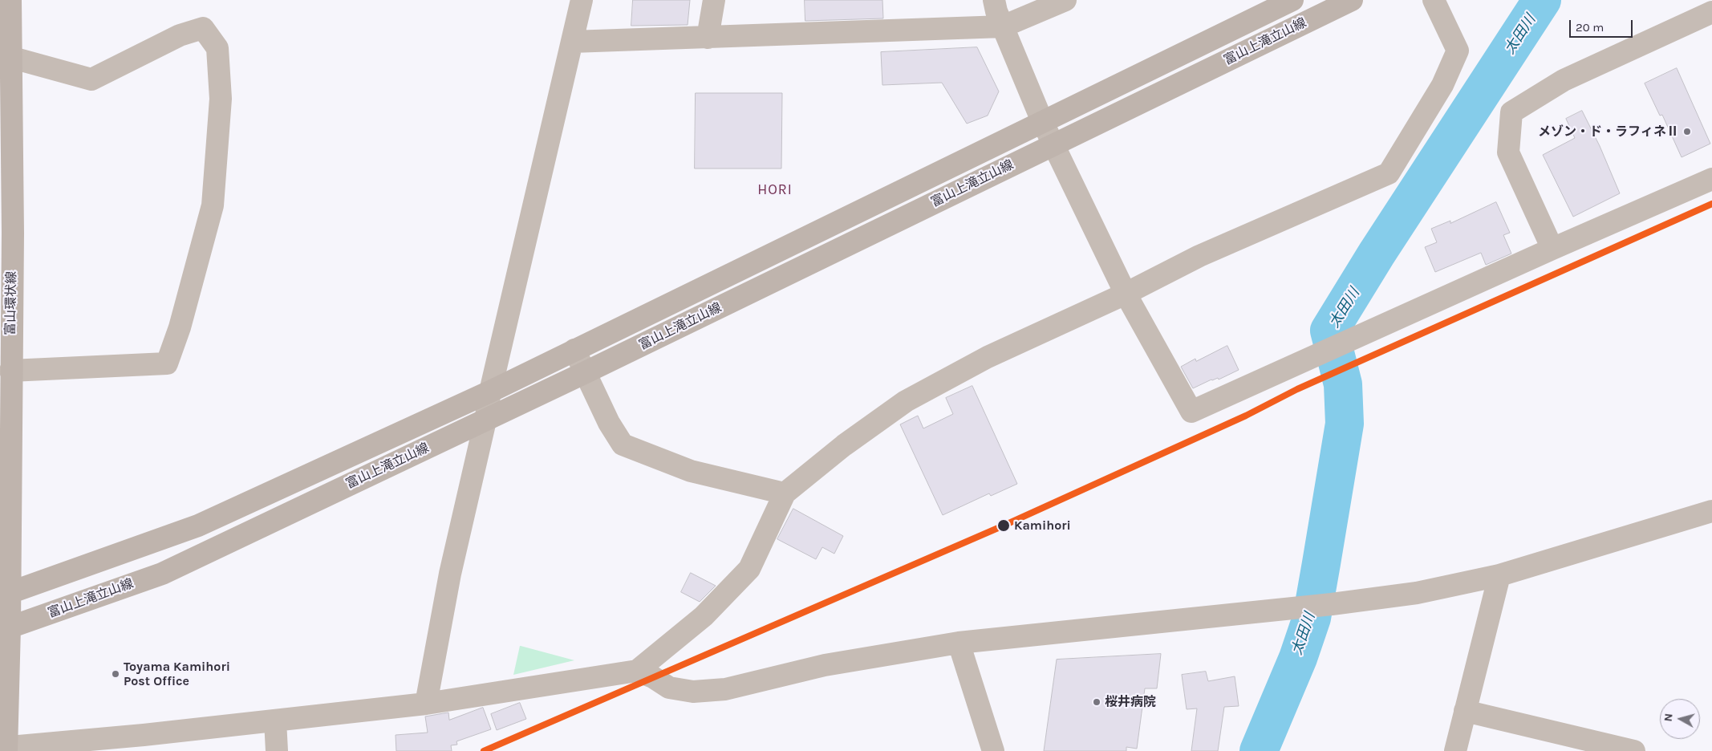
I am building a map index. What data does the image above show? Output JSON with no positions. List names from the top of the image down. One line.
{"streets":{"main road":["富山上滝立山線","富山環状線"]},"crossings":[["富山上滝立山線","富山環状線"]],"districts":["HORI"],"water":["太田川"],"places":["メゾン・ド・ラフィネⅡ","Kamihori","Toyama Kamihori Post Office","桜井病院"],"scale_bar":"20 m","north":"left"}
